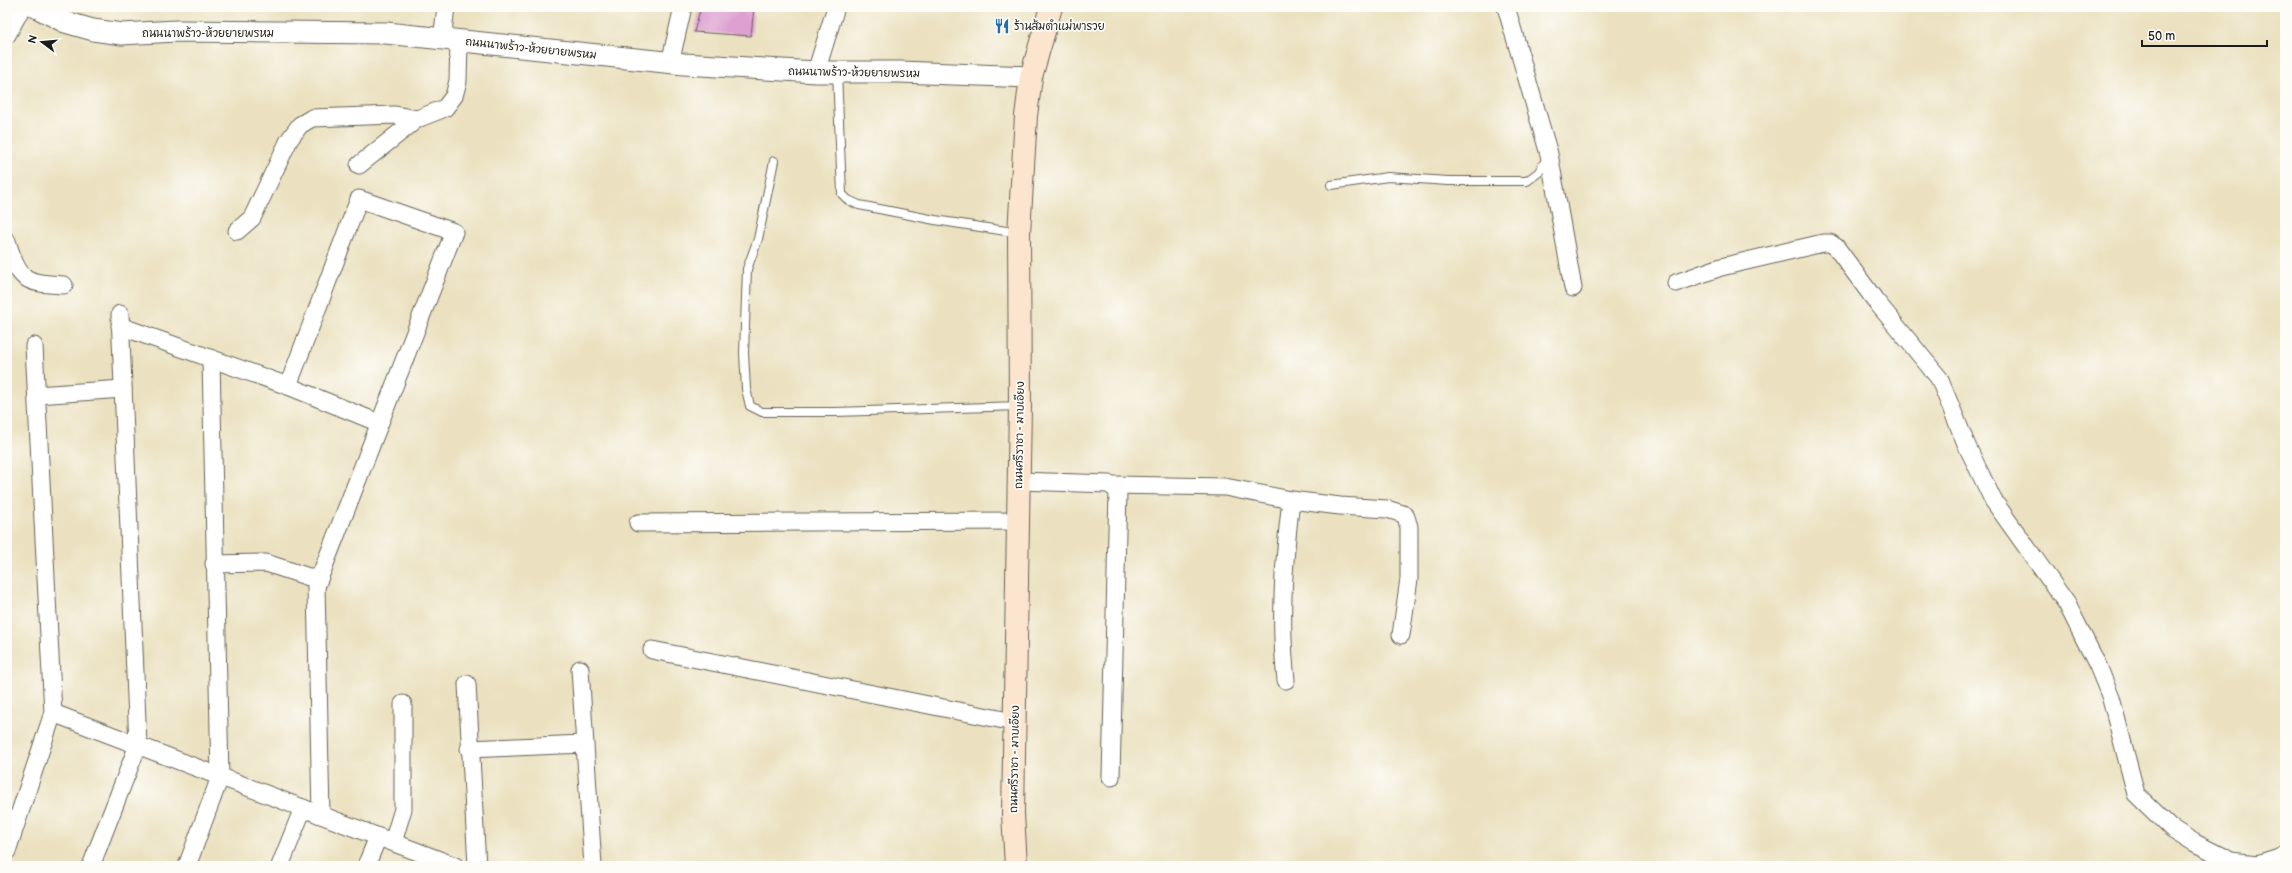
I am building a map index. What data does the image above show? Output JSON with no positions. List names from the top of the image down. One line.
{"streets":{"main road":["ถนนศรีราชา - มาบเอียง"],"street":["ถนนนาพร้าว-ห้วยยายพรหม"]},"crossings":[["ถนนนาพร้าว-ห้วยยายพรหม","ถนนศรีราชา - มาบเอียง"]],"places":{"restaurant":["ร้านส้มตำแม่พารวย"]},"scale_bar":"50 m","north":"left"}
